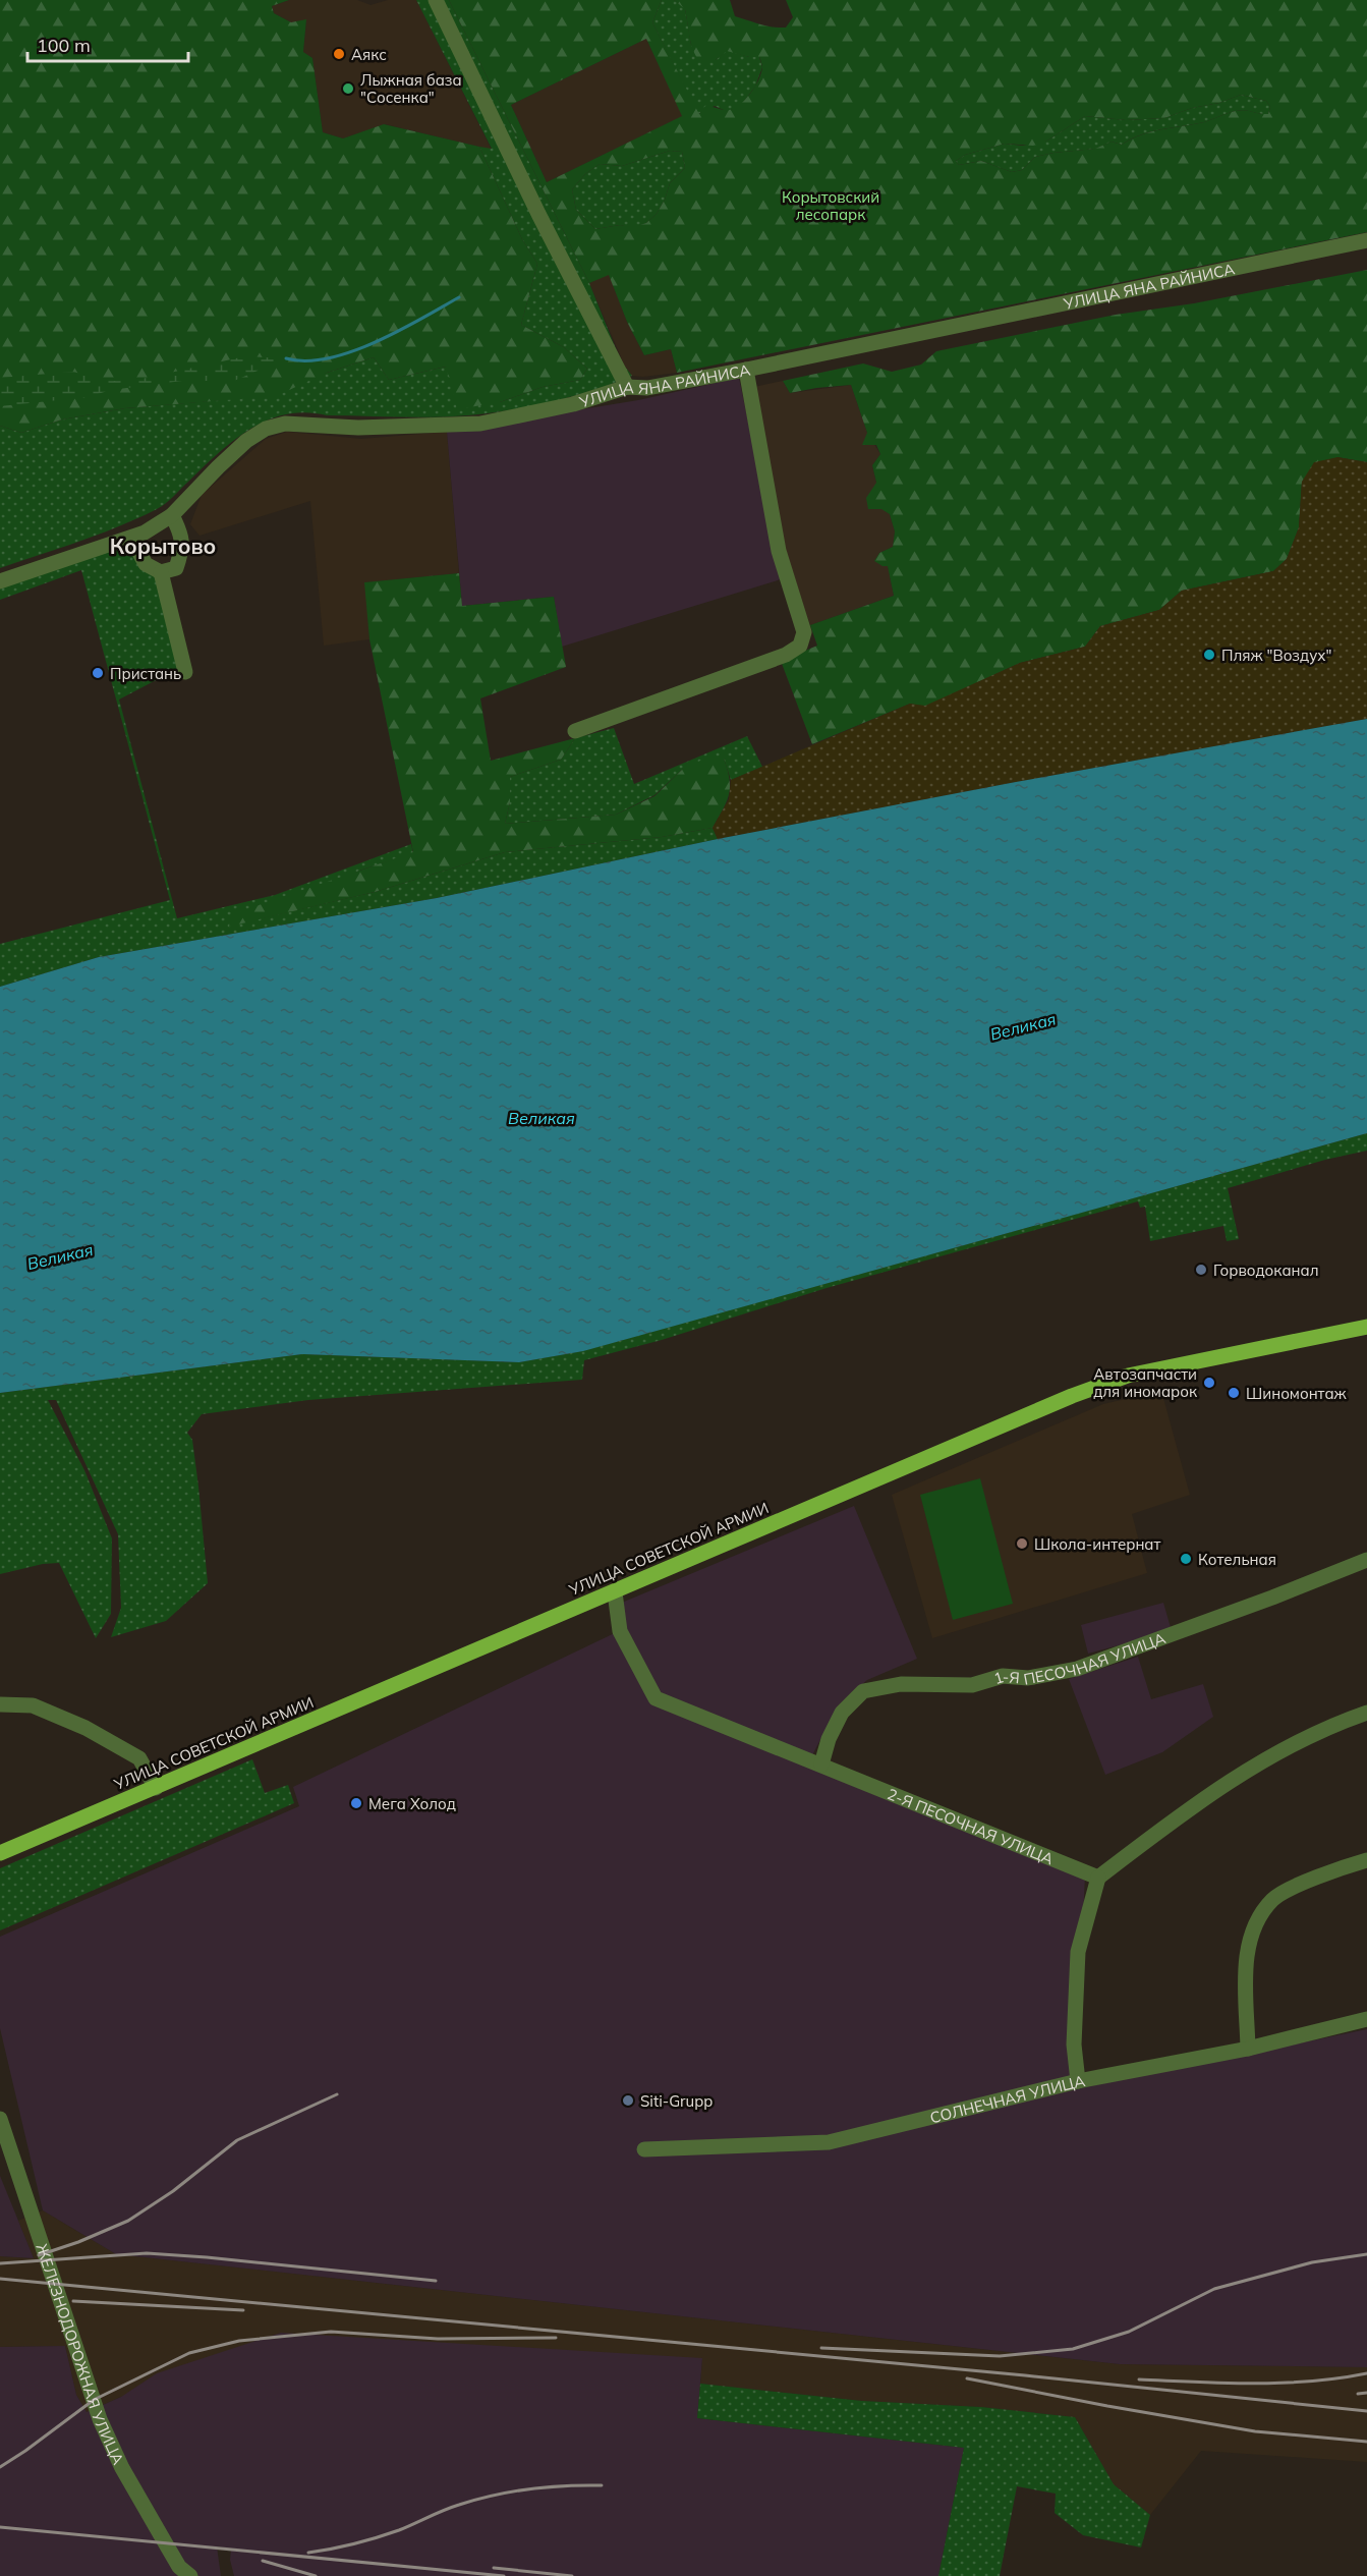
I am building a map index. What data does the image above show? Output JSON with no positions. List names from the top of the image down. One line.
{"streets":{"main road":["УЛИЦА СОВЕТСКОЙ АРМИИ"],"street":["УЛИЦА ЯНА РАЙНИСА","1-Я ПЕСОЧНАЯ УЛИЦА","2-Я ПЕСОЧНАЯ УЛИЦА","СОЛНЕЧНАЯ УЛИЦА","ЖЕЛЕЗНОДОРОЖНАЯ УЛИЦА"]},"crossings":[["УЛИЦА СОВЕТСКОЙ АРМИИ","2-Я ПЕСОЧНАЯ УЛИЦА"],["1-Я ПЕСОЧНАЯ УЛИЦА","2-Я ПЕСОЧНАЯ УЛИЦА"]],"districts":["Корытово"],"water":["Великая"],"parks":["Корытовский лесопарк"],"places":["Аякс","Лыжная база \"Сосенка\"","Пляж \"Воздух\"","Пристань","Горводоканал","Автозапчасти для иномарок","Шиномонтаж","Школа-интернат","Котельная","Мега Холод","Siti-Grupp"],"scale_bar":"100 m"}
